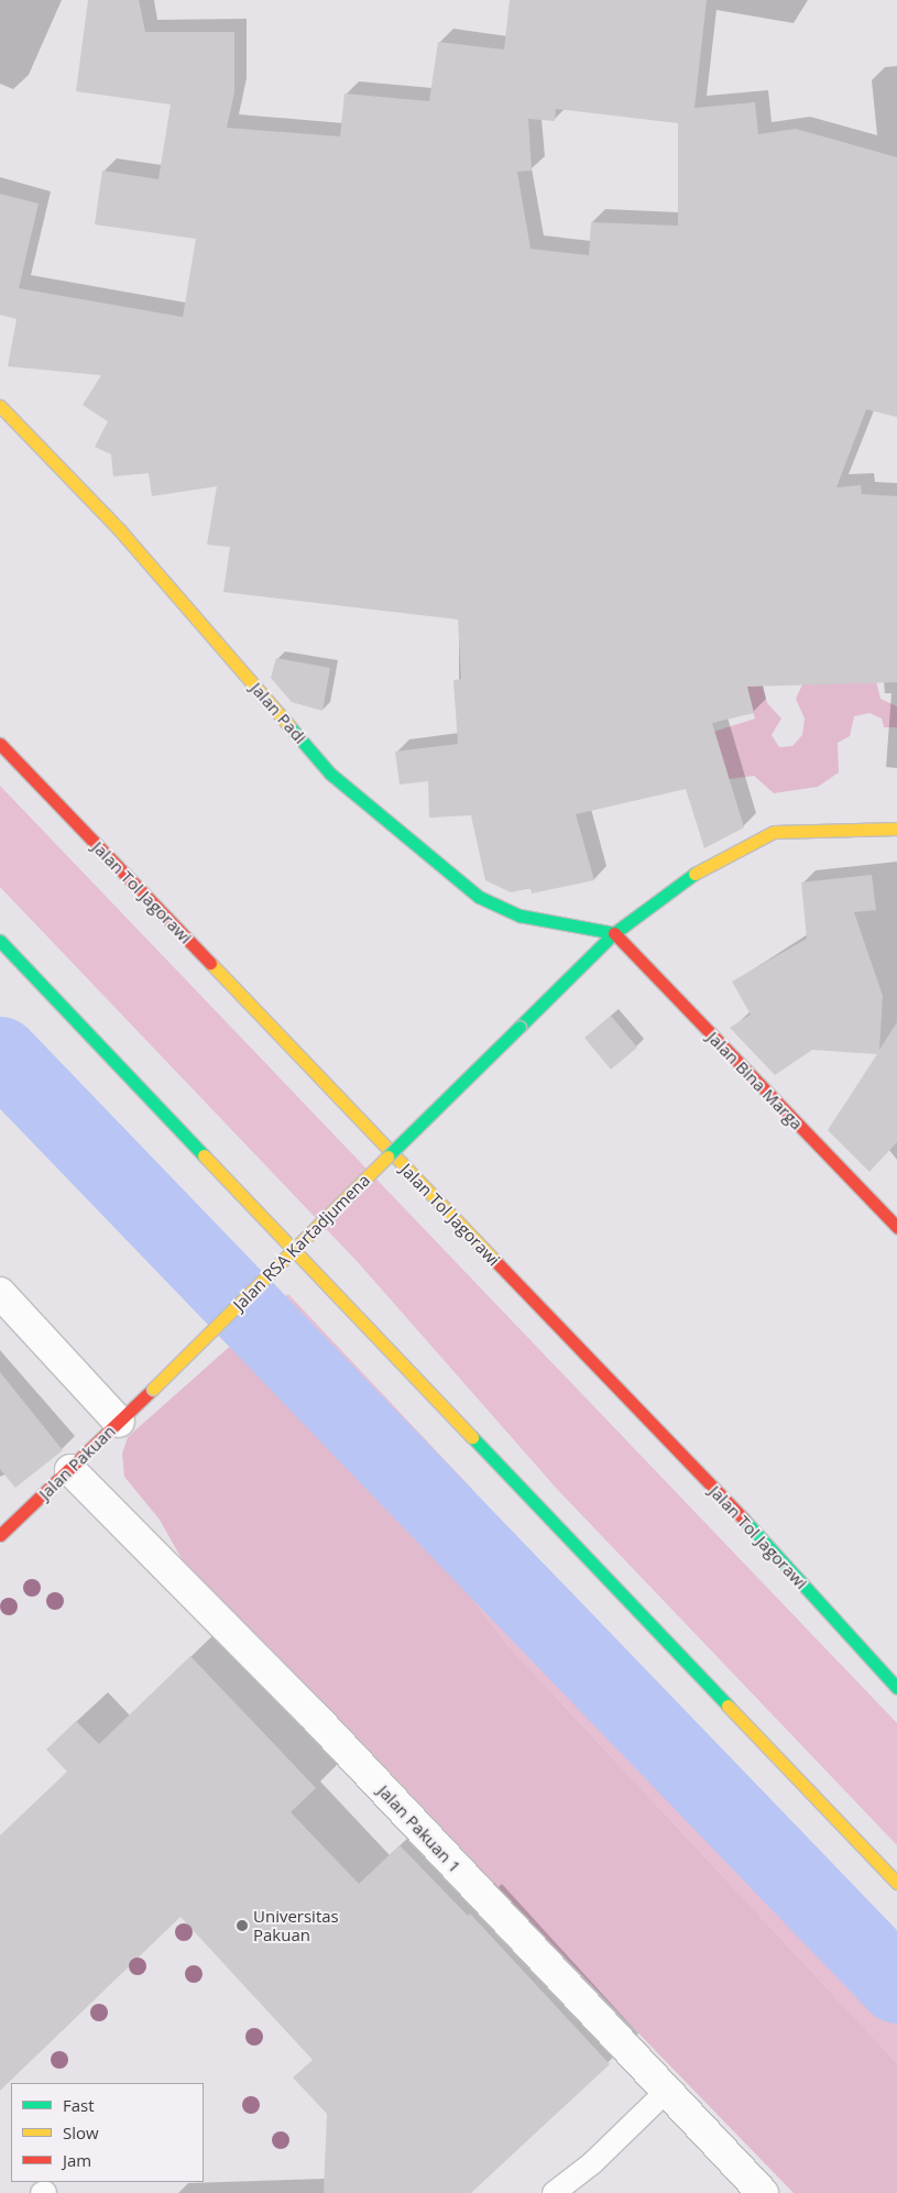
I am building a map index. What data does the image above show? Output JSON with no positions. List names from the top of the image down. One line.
{"streets":{"main road":["Jalan Padi","Jalan Tol Jagorawi","Jalan Bina Marga","Jalan RSA Kartadjumena","Jalan Pakuan"],"street":["Jalan Pakuan 1"]},"crossings":[["Jalan Padi","Jalan Bina Marga"],["Jalan Padi","Jalan RSA Kartadjumena"],["Jalan Bina Marga","Jalan RSA Kartadjumena"],["Jalan RSA Kartadjumena","Jalan Pakuan"],["Jalan Pakuan","Jalan Pakuan 1"]],"places":["Universitas Pakuan"],"legend":["Fast","Slow","Jam"]}
